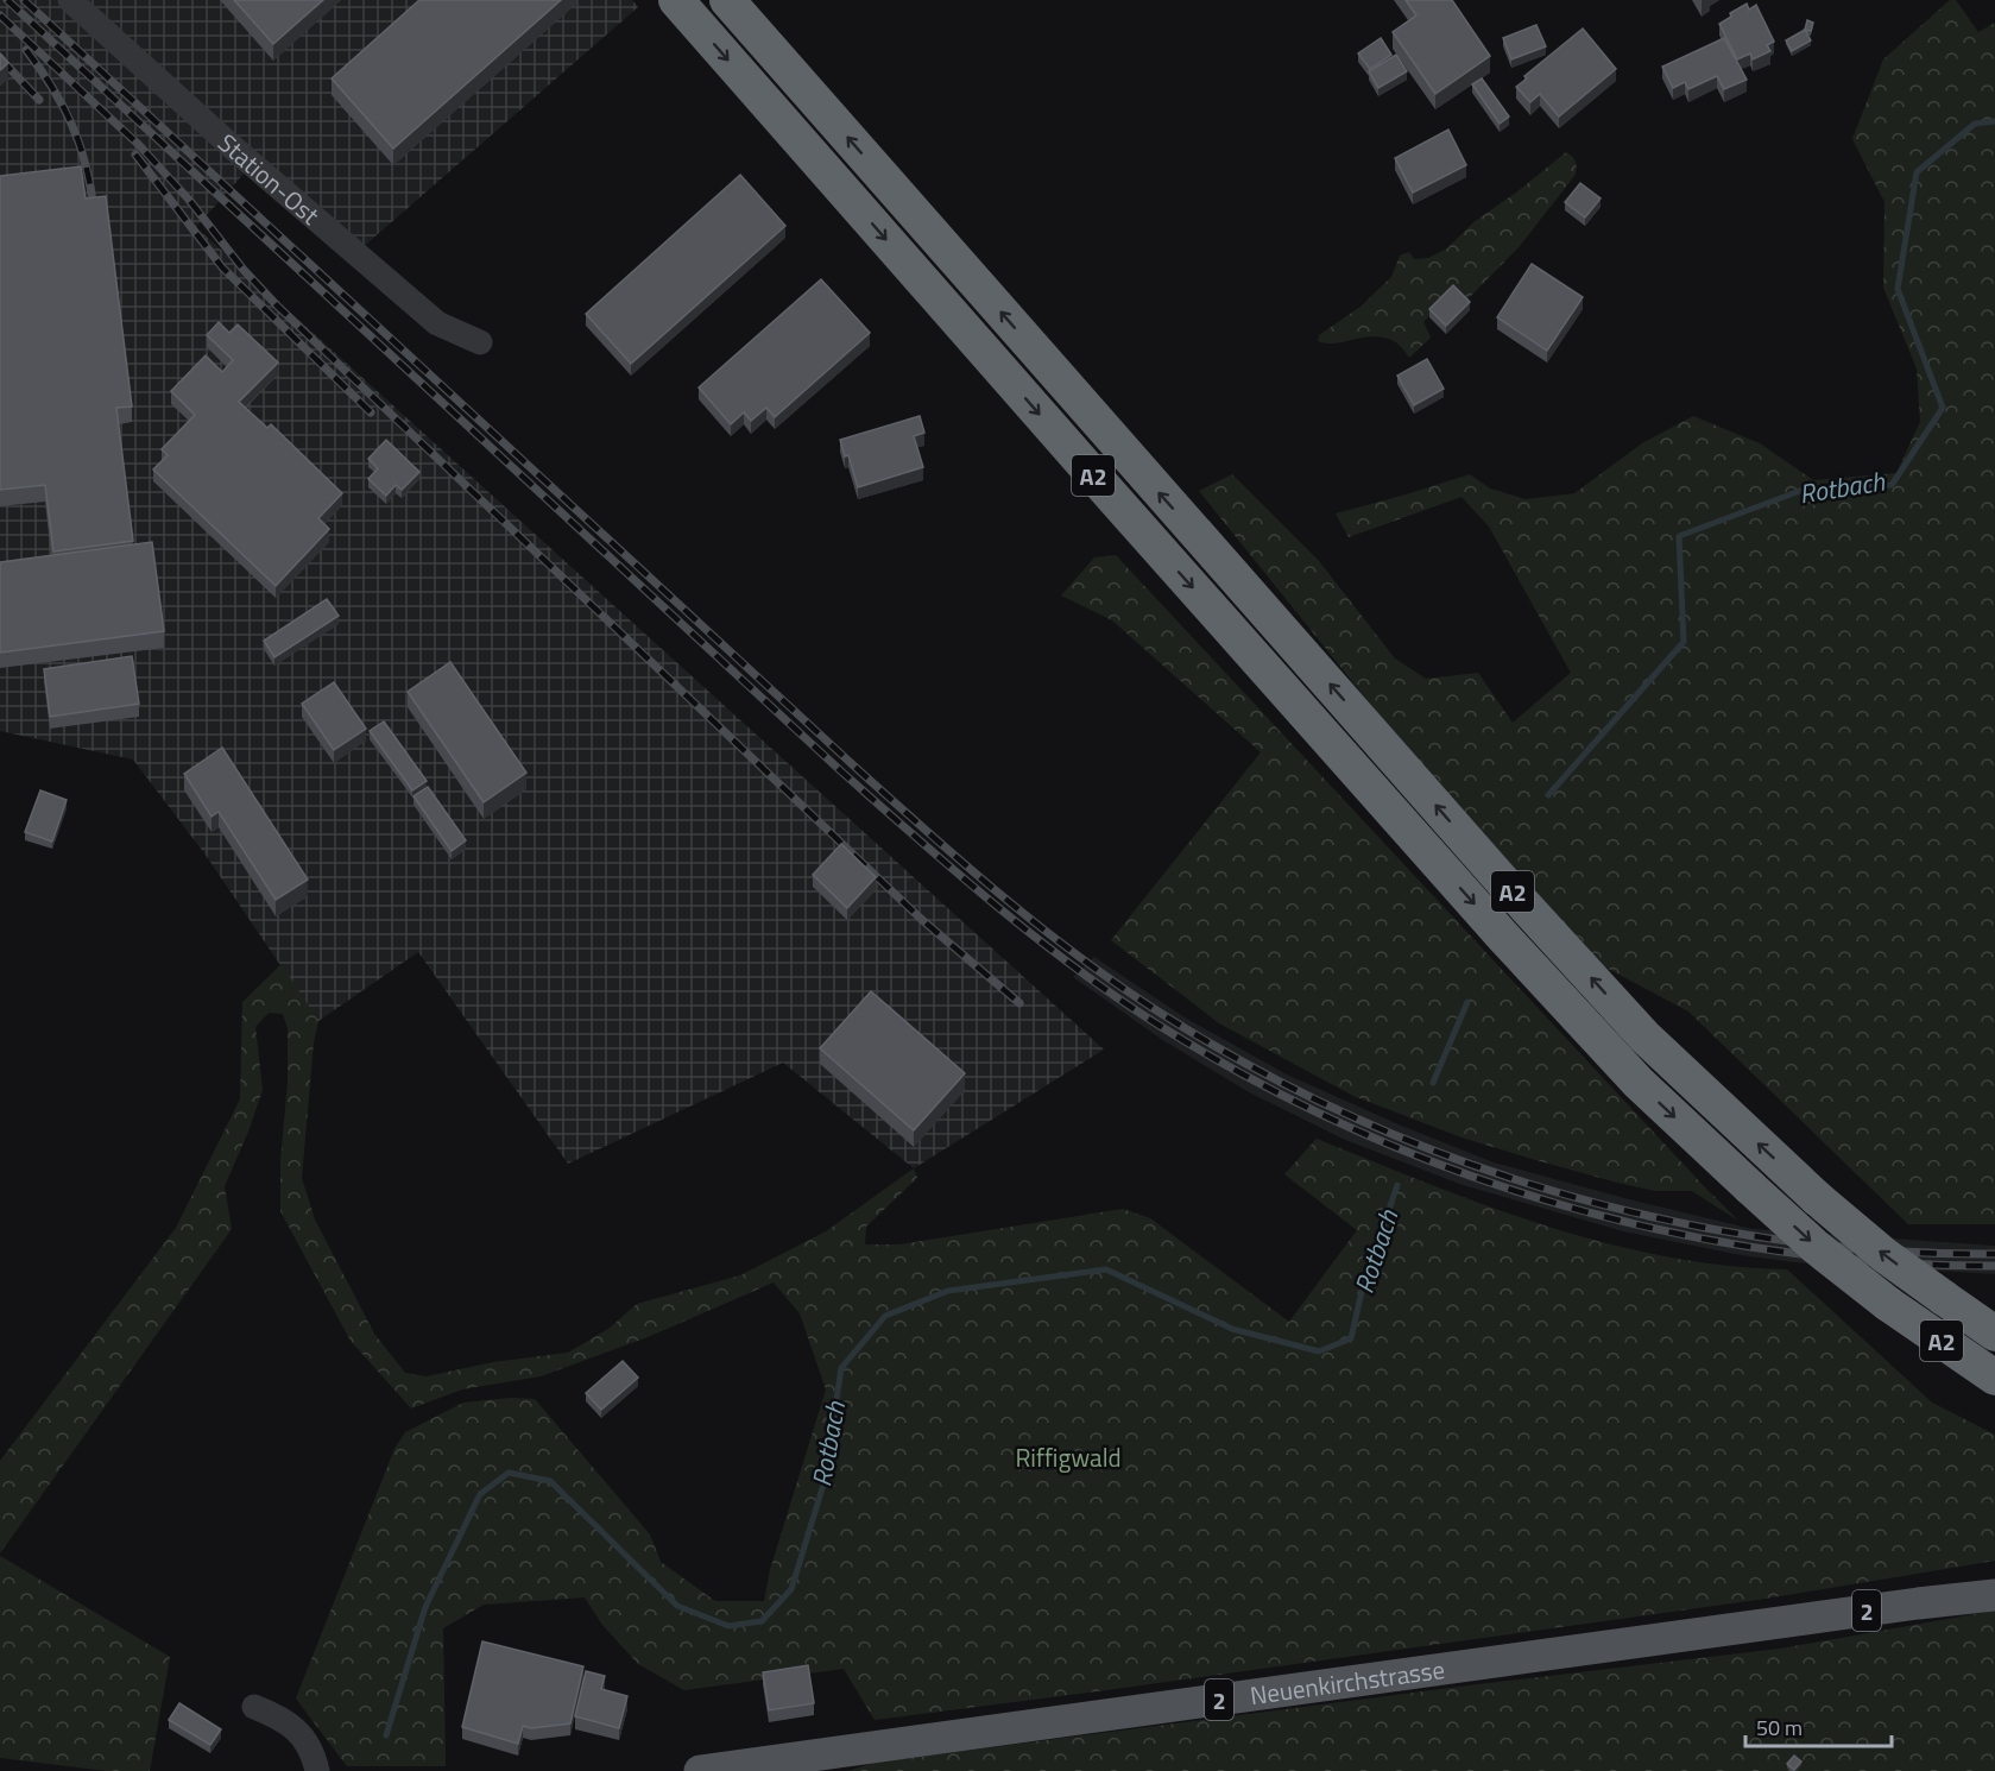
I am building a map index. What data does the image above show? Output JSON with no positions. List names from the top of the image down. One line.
{"streets":{"highway":["A2"],"main road":["2","Neuenkirchstrasse"],"street":["Station-Ost"]},"water":["Rotbach"],"parks":["Riffigwald"],"scale_bar":"50 m"}
